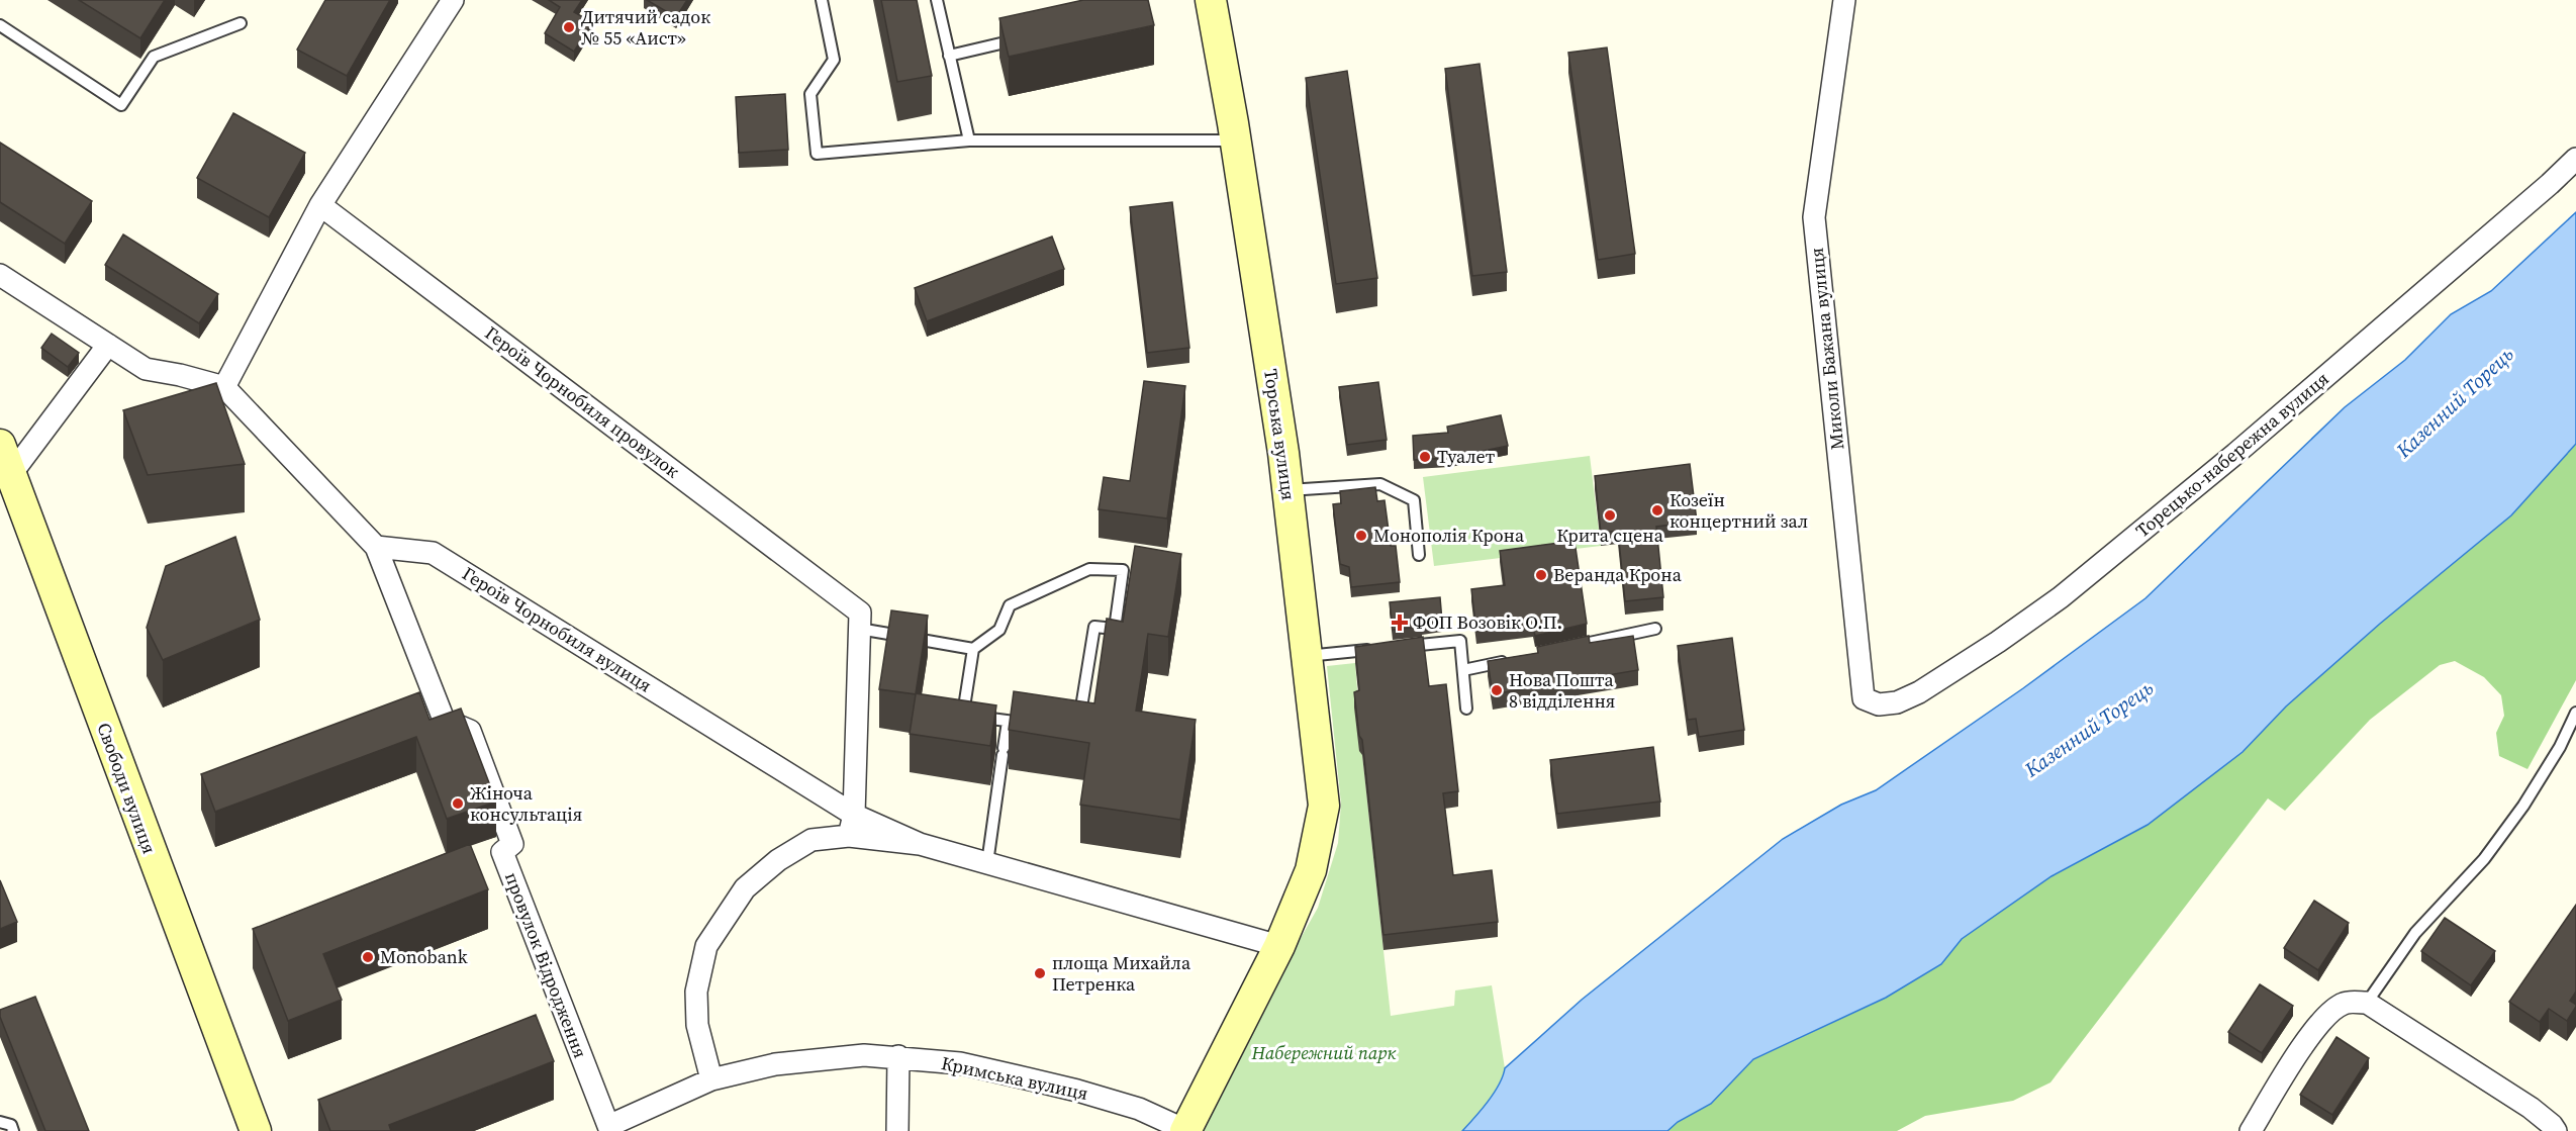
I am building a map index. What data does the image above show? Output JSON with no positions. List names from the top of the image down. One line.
{"streets":{"main road":["Торська вулиця","Свободи вулиця"],"street":["Миколи Бажана вулиця","Героїв Чорнобиля провулок","Торецько-набережна вулиця","Героїв Чорнобиля вулиця","провулок Відродження","Кримська вулиця"]},"crossings":[["Миколи Бажана вулиця","Торецько-набережна вулиця"],["Героїв Чорнобиля провулок","Героїв Чорнобиля вулиця"],["Героїв Чорнобиля вулиця","провулок Відродження"],["провулок Відродження","Кримська вулиця"]],"water":["Казенний Торець"],"parks":["Набережний парк"],"places":{"other":["Дитячий садок № 55 «Аист»","Туалет","Козеїн концертний зал","Крита сцена","Монополія Крона","Веранда Крона","Нова Пошта 8 відділення","Жіноча консультація","Monobank","площа Михайла Петренка"],"health":["ФОП Возовік О.П."]}}
